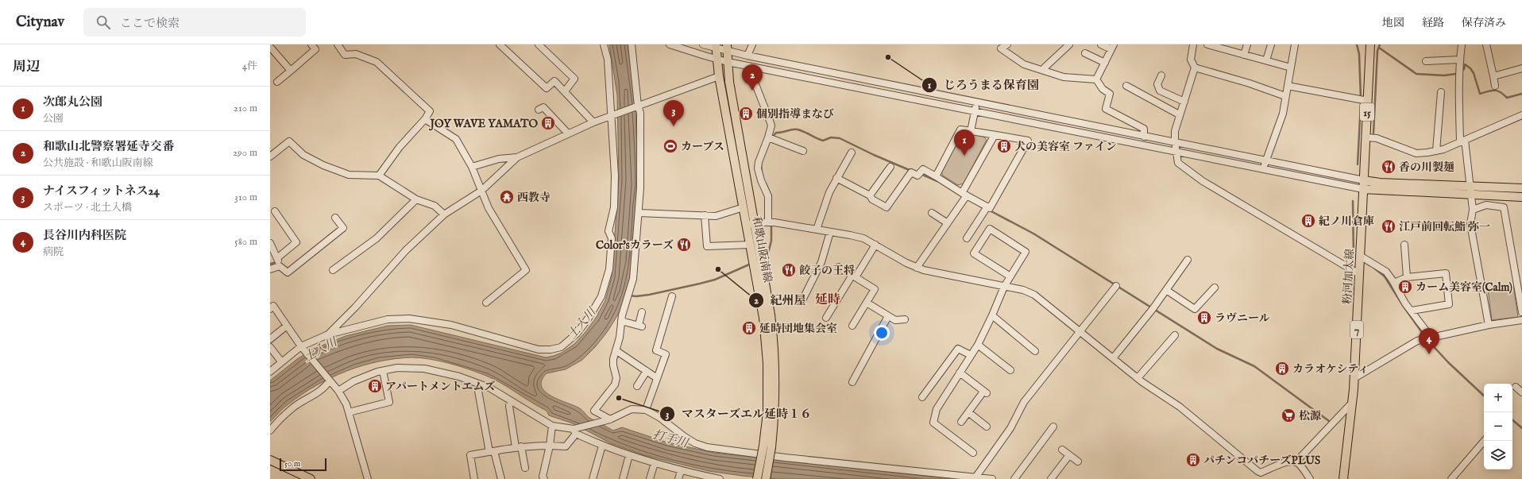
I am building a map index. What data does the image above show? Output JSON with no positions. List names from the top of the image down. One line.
{"streets":{"main road":["15","和歌山阪南線","粉河加太線","7"]},"crossings":[["15","粉河加太線"]],"districts":["延時"],"water":["土入川","打手川"],"places":{"other":["じろうまる保育園","紀州屋","マスターズエル延時１６"],"building":["個別指導まなび","JOY WAVE YAMATO","犬の美容室 ファイン","紀ノ川倉庫","カーム美容室(Calm)","ラヴニール","延時団地集会室","カラオケシティ","アパートメントエムズ","パチンコパチーズPLUS"],"sports":["カーブス"],"restaurant":["香の川製麺","江戸前回転鮨 弥一","Color'sカラーズ","餃子の王将"],"temple":["西教寺"],"supermarket":["松源"]},"scale_bar":"50 m","page":{"header":"Citynav","search":"ここで検索","nav":["地図","経路","保存済み"],"heading":["周辺","4件"],"pins":["2","3","1","4"],"list":[{"mark":"1","name":"次郎丸公園","note":"公園","value":"210 m"},{"mark":"2","name":"和歌山北警察署延寺交番","note":"公共施設 · 和歌山阪南線","value":"290 m"},{"mark":"3","name":"ナイスフィットネス24","note":"スポーツ · 北土入橋","value":"310 m"},{"mark":"4","name":"長谷川内科医院","note":"病院","value":"580 m"}],"map_buttons":["+","−"],"scale":"50 m"}}
